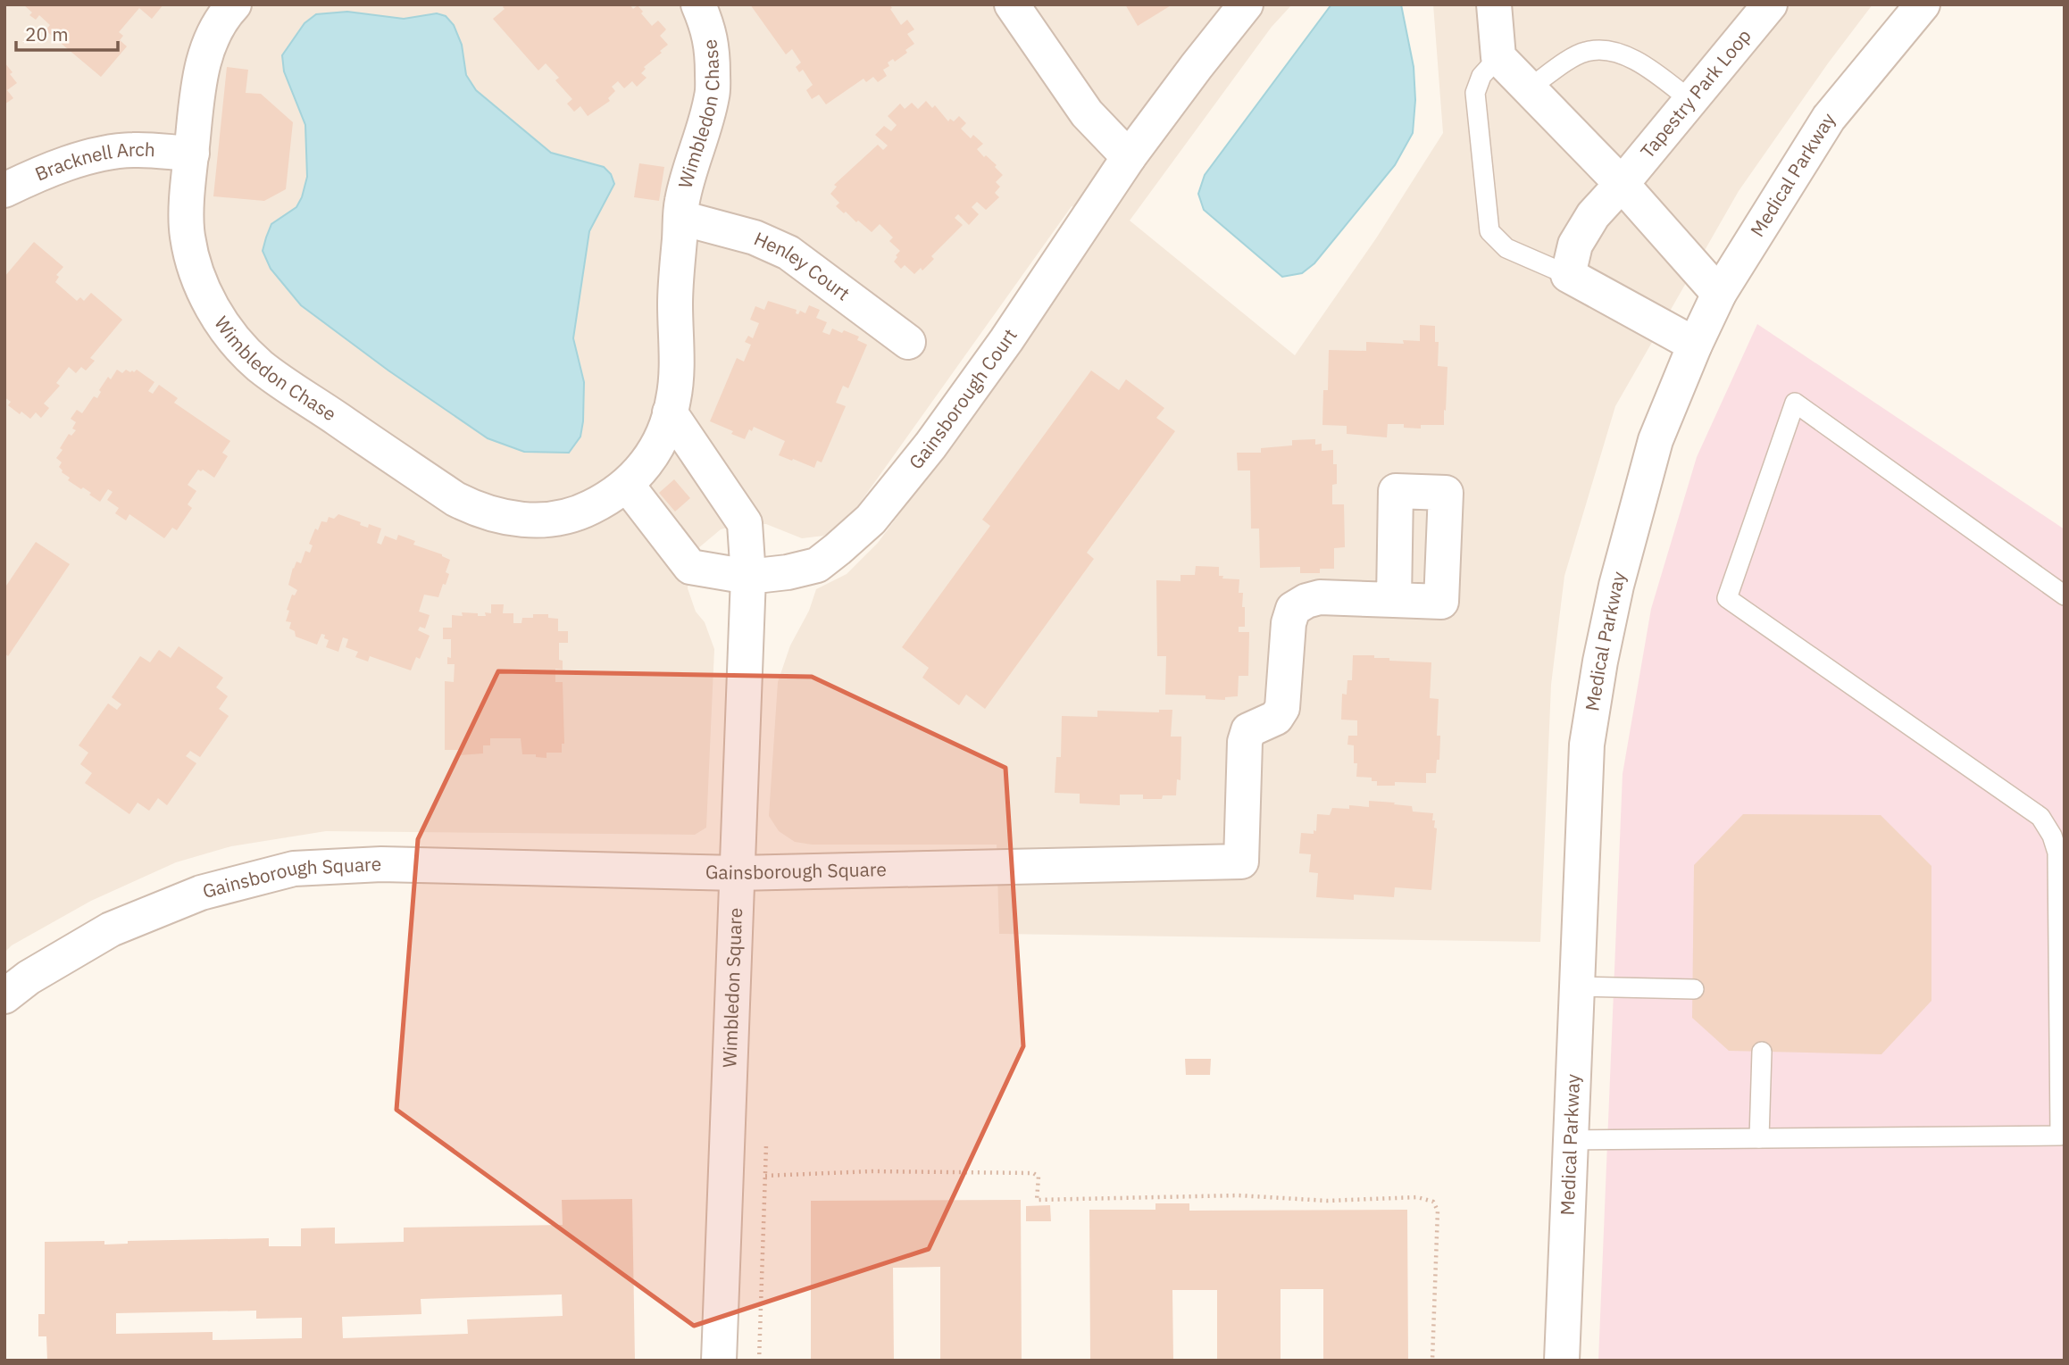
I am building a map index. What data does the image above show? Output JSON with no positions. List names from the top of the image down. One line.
{"streets":{"street":["Tapestry Park Loop","Wimbledon Chase","Bracknell Arch","Medical Parkway","Henley Court","Gainsborough Court","Gainsborough Square","Wimbledon Square"]},"crossings":[["Wimbledon Chase","Bracknell Arch"],["Wimbledon Chase","Henley Court"],["Gainsborough Court","Wimbledon Square"],["Gainsborough Square","Wimbledon Square"]],"scale_bar":"20 m"}
